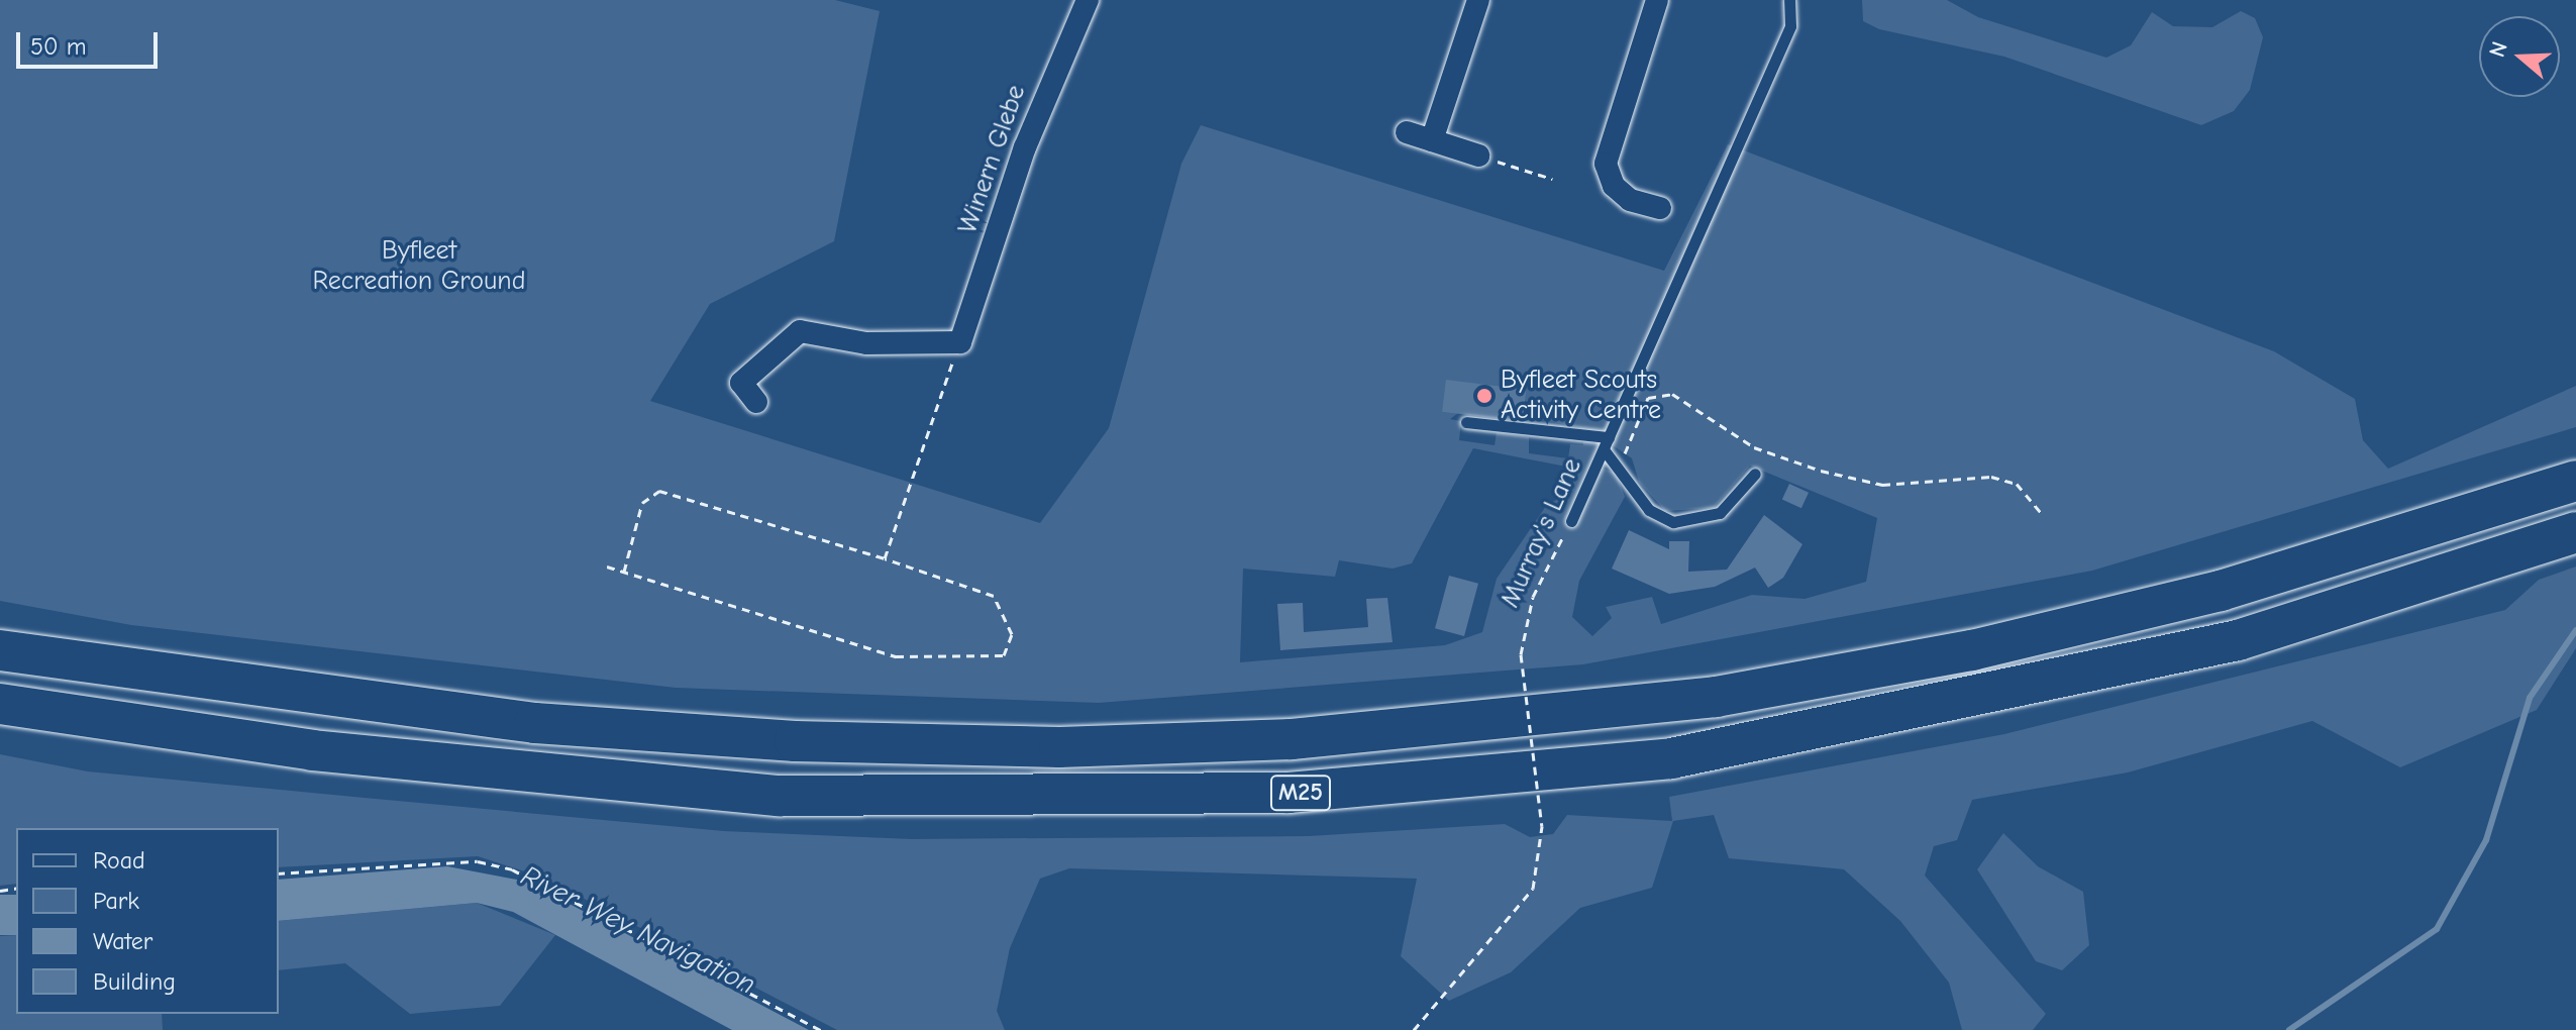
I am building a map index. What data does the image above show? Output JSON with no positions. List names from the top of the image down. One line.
{"streets":{"highway":["M25"],"street":["Winern Glebe"],"lane":["Murray's Lane"]},"water":["River Wey Navigation"],"parks":["Byfleet Recreation Ground"],"places":["Byfleet Scouts Activity Centre"],"legend":["Road","Park","Water","Building"],"scale_bar":"50 m","north":"left"}
